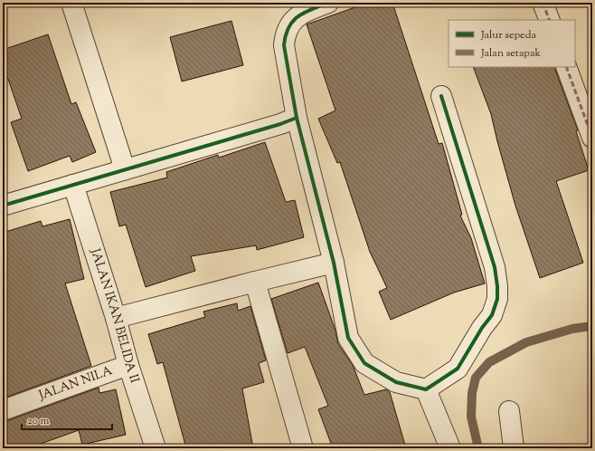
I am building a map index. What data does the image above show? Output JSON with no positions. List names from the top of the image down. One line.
{"streets":{"street":["JALAN IKAN BELIDA II","JALAN NILA"]},"crossings":[["JALAN IKAN BELIDA II","JALAN NILA"]],"legend":["Jalur sepeda","Jalan setapak"],"scale_bar":"20 m"}
